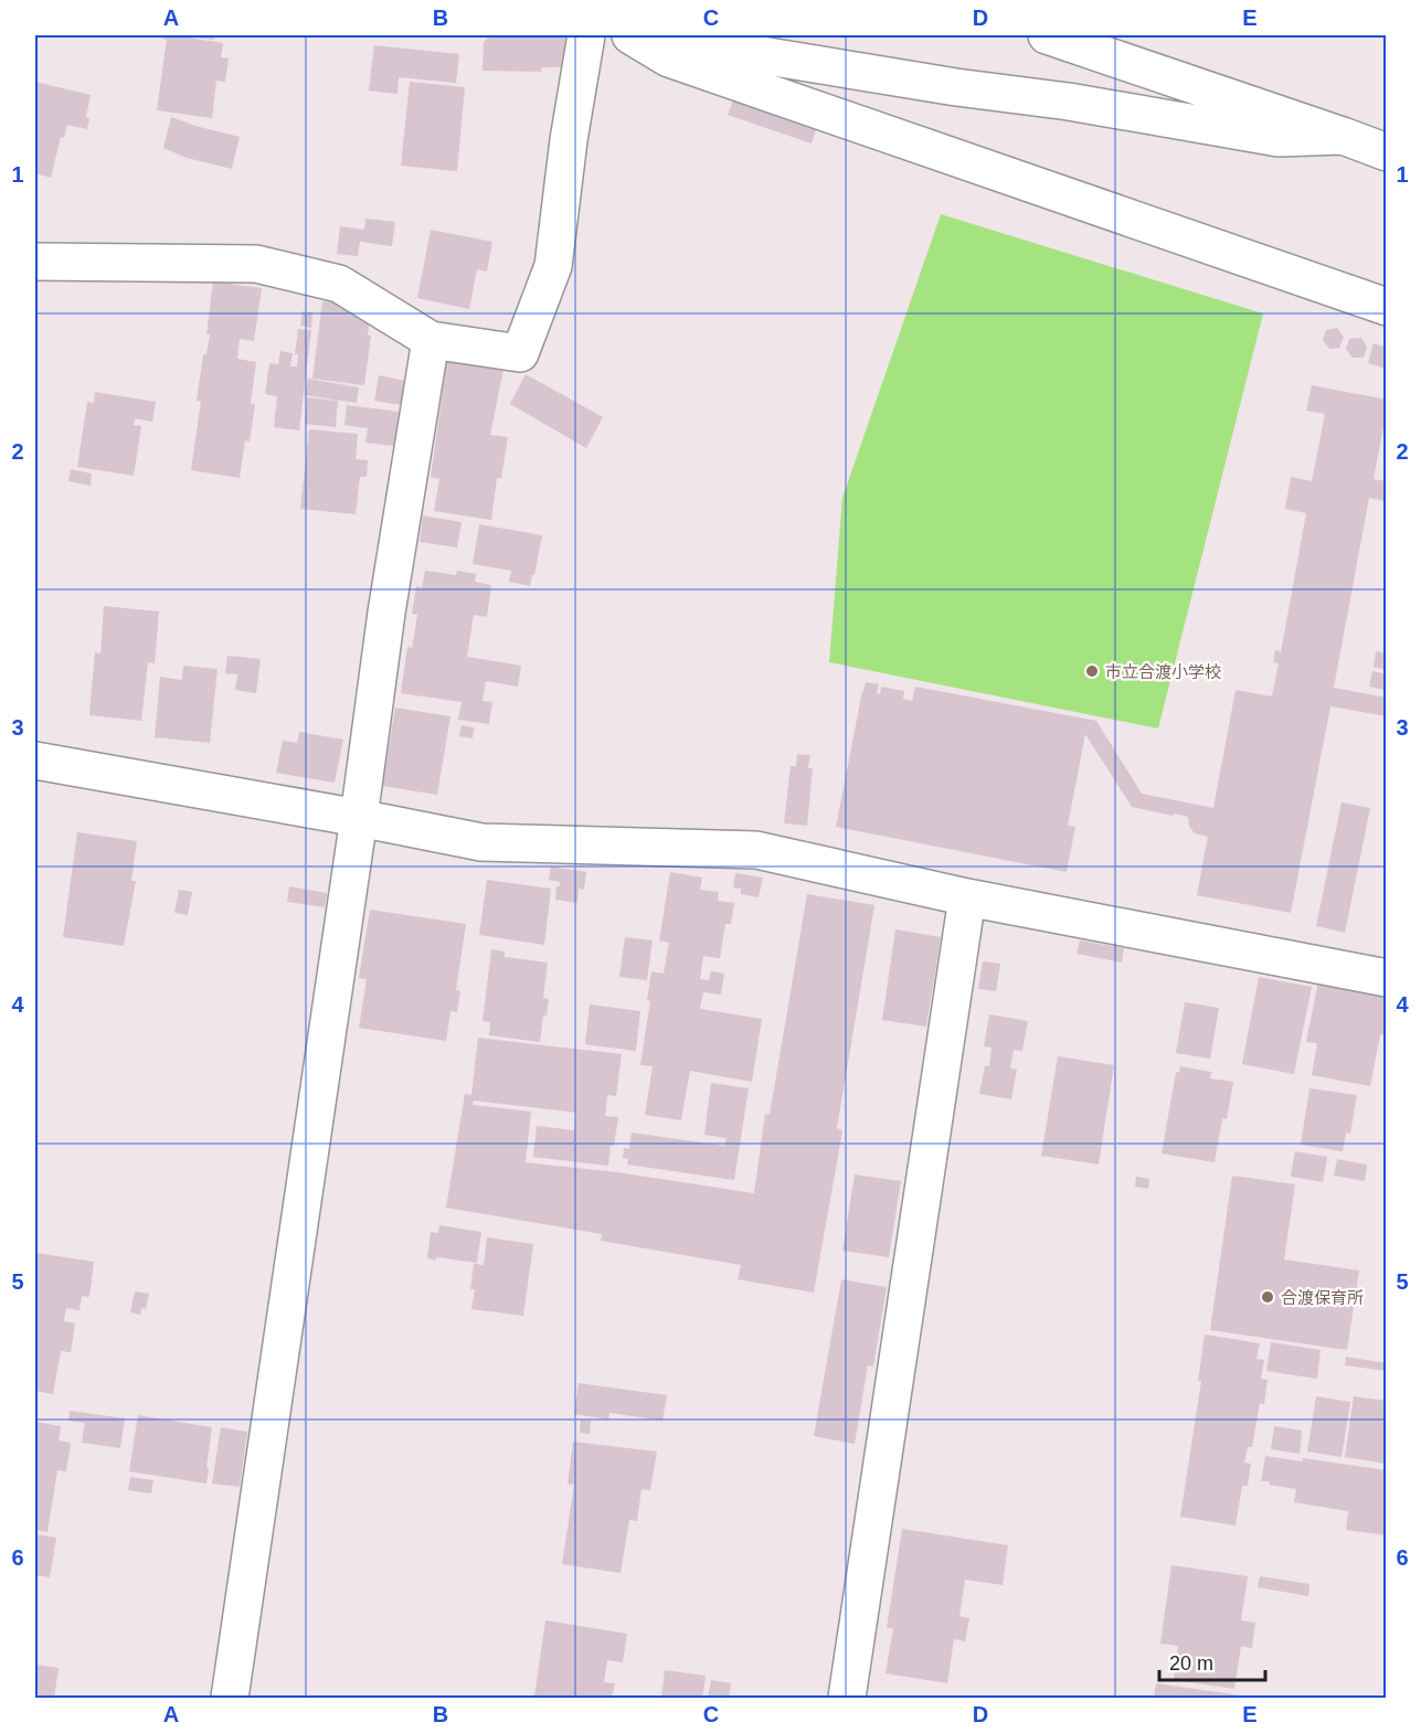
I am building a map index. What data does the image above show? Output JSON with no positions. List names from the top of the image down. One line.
{"places":["市立合渡小学校","合渡保育所"],"scale_bar":"20 m","grid":{"columns":["A","B","C","D","E"],"rows":["1","2","3","4","5","6"]}}
